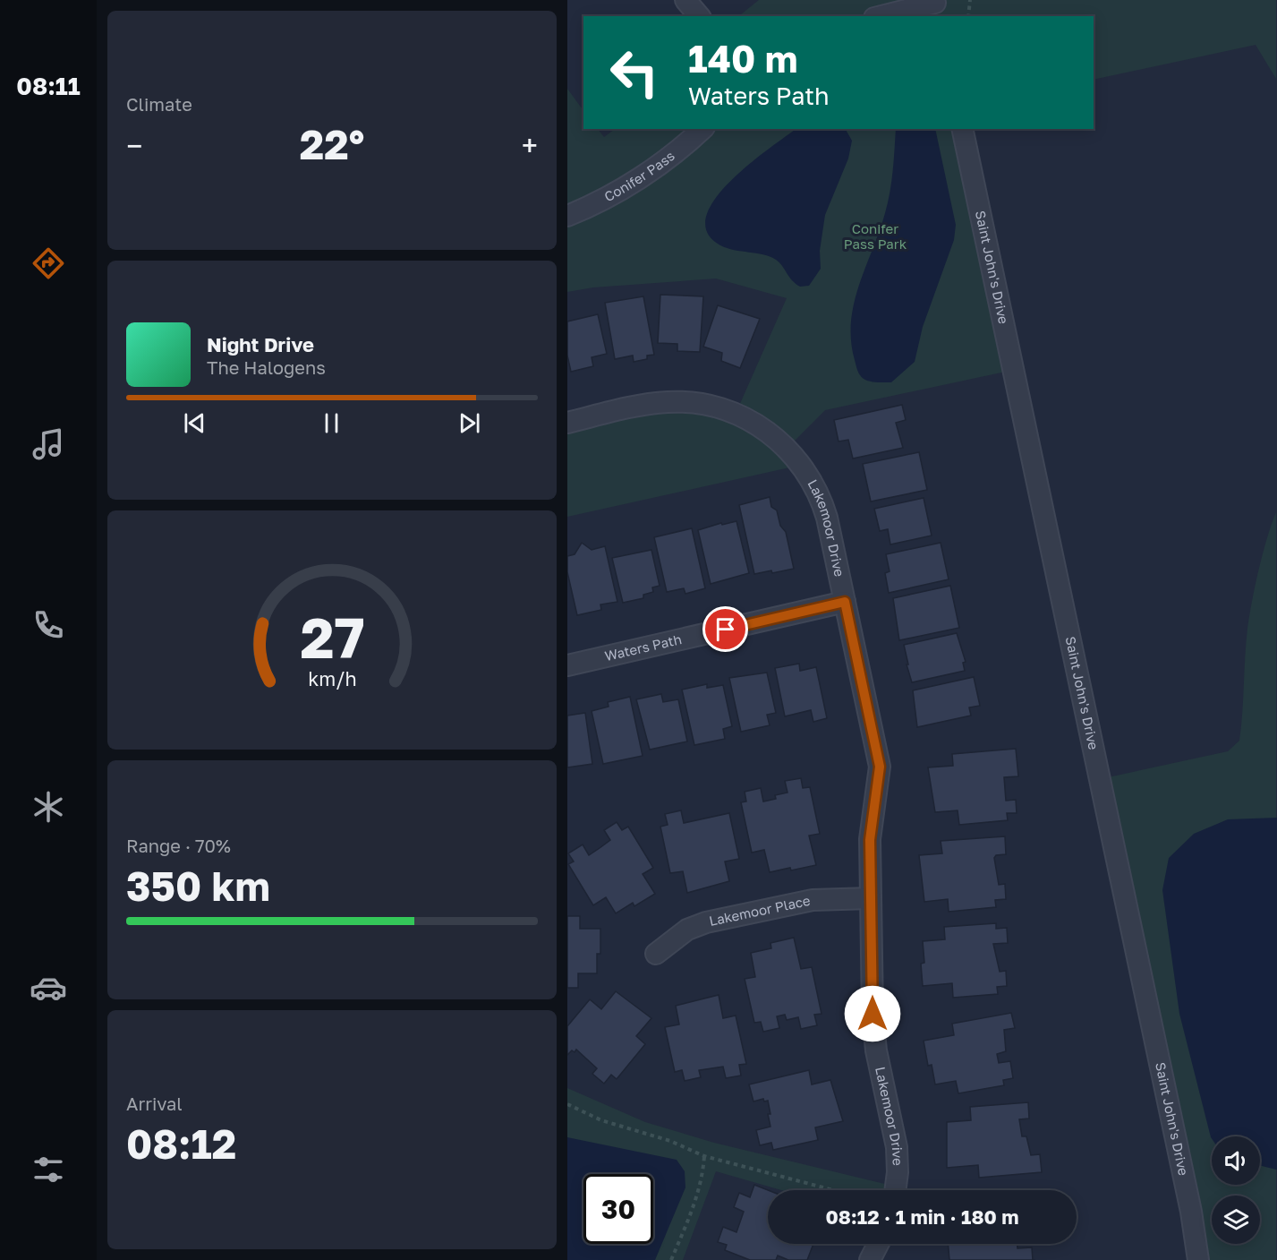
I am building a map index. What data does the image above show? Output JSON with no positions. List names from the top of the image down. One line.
{"streets":{"street":["Conifer Pass","Saint John's Drive","Lakemoor Drive","Waters Path","Lakemoor Place"]},"crossings":[["Lakemoor Drive","Waters Path"],["Lakemoor Drive","Lakemoor Place"]],"parks":["Conifer Pass Park"],"page":{"tabs":"08:11","tile":["Climate",["Range · 70%","350 km"],["Arrival","08:12"]],"turn":["140 m","Waters Path"],"heat":["−","22°","+"],"song":["Night Drive","The Halogens"],"limit":"30","trip":"08:12 · 1 min · 180 m","gauge":["27","km/h"]}}
